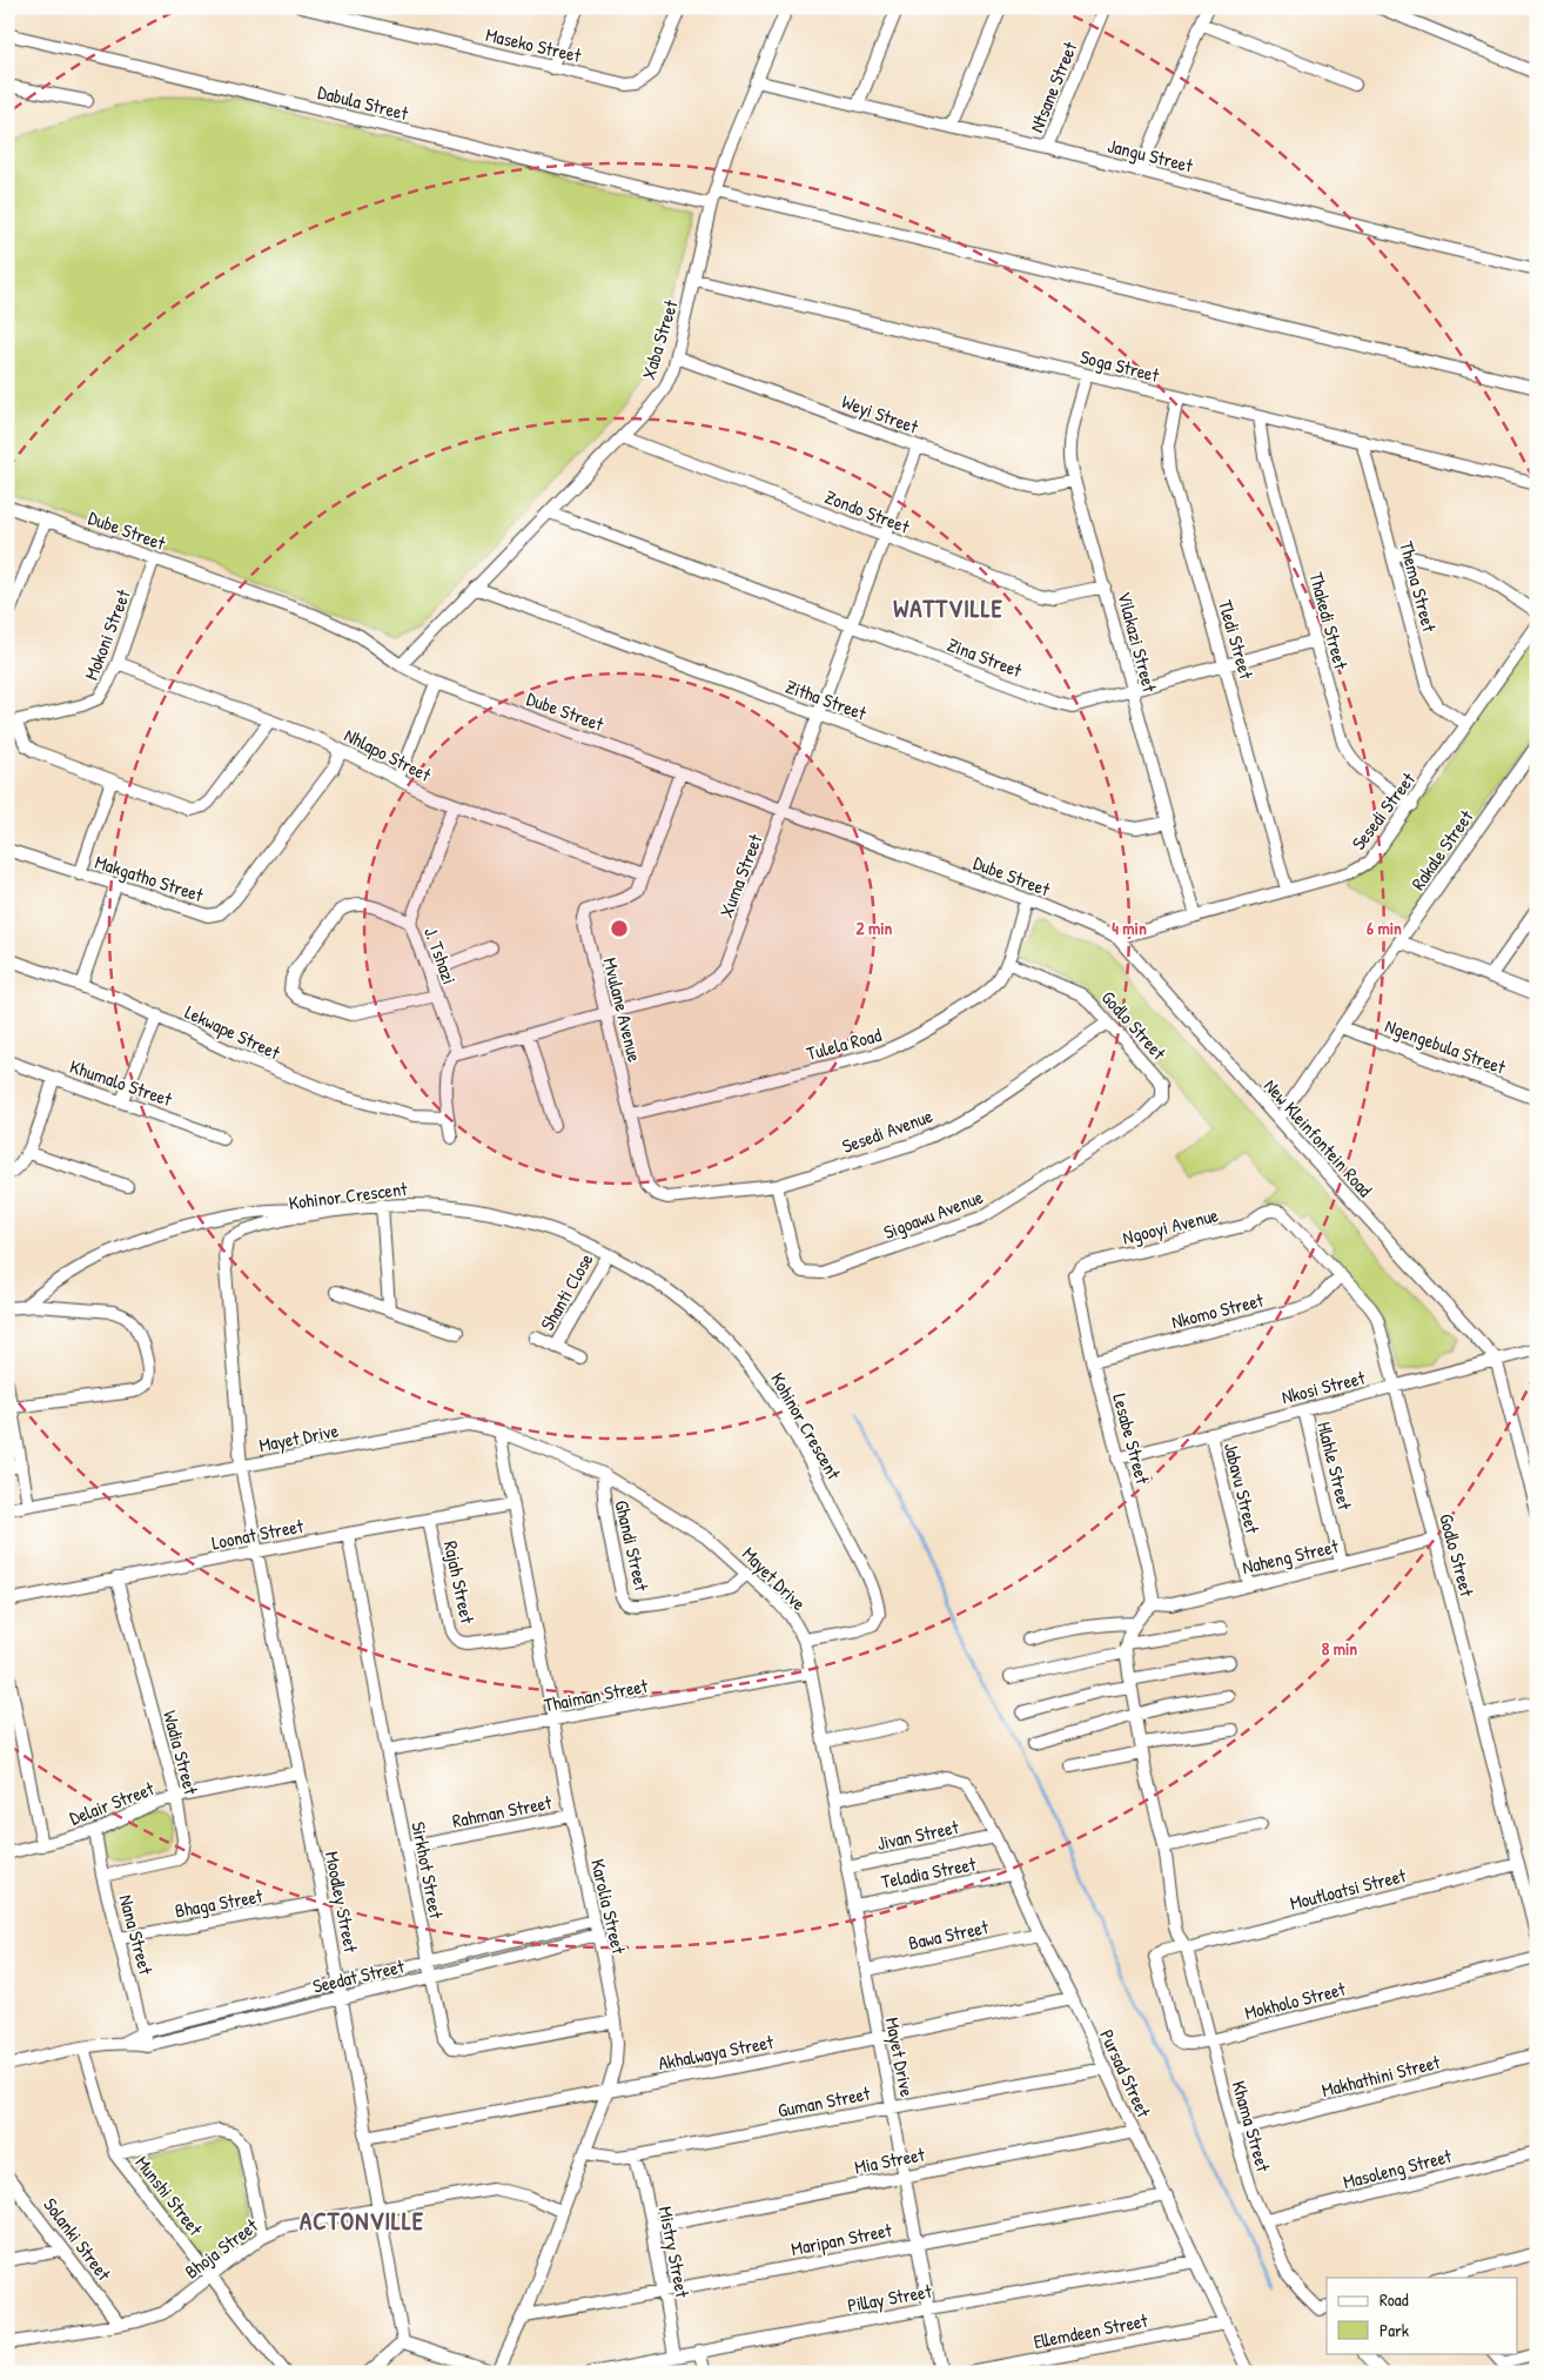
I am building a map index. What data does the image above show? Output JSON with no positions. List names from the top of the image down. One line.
{"streets":{"street":["Maseko Street","Ntsane Street","Dabula Street","Jangu Street","Xaba Street","Soga Street","Weyi Street","Zondo Street","Dube Street","Thema Street","Thakedi Street","Mokoni Street","Tledi Street","Vilakazi Street","Zina Street","Zitha Street","Nhlapo Street","Sesedi Street","Rakale Street","Xuma Street","Makgatho Street","J. Tshazi","Mvulane Avenue","Godlo Street","Lekwape Street","Tulela Road","Ngengebula Street","Khumalo Street","Sesedi Avenue","New Kleinfontein Road","Kohinor Crescent","Sigoawu Avenue","Ngooyi Avenue","Shanti Close","Nkomo Street","Nkosi Street","Mayet Drive","Lesabe Street","Hlahle Street","Jabavu Street","Loonat Street","Ghandi Street","Naheng Street","Rajah Street","Thaiman Street","Wadia Street","Delair Street","Rahman Street","Jivan Street","Sirkhot Street","Teladia Street","Moutloatsi Street","Moodley Street","Bhaga Street","Karolia Street","Nana Street","Bawa Street","Seedat Street","Mokholo Street","Akhalwaya Street","Pursad Street","Makhathini Street","Guman Street","Khama Street","Mia Street","Masoleng Street","Munshi Street","Solanki Street","Maripan Street","Bhoja Street","Mistry Street","Pillay Street","Ellemdeen Street"]},"crossings":[["Ntsane Street","Jangu Street"],["Dabula Street","Xaba Street"],["Jangu Street","Xaba Street"],["Xaba Street","Soga Street"],["Xaba Street","Weyi Street"],["Xaba Street","Zondo Street"],["Xaba Street","Dube Street"],["Xaba Street","Zina Street"],["Xaba Street","Zitha Street"],["Soga Street","Thema Street"],["Soga Street","Thakedi Street"],["Soga Street","Tledi Street"],["Soga Street","Vilakazi Street"],["Weyi Street","Vilakazi Street"],["Weyi Street","Xuma Street"],["Zondo Street","Vilakazi Street"],["Zondo Street","Xuma Street"],["Dube Street","Mokoni Street"],["Dube Street","Sesedi Street"],["Dube Street","Xuma Street"],["Dube Street","Mvulane Avenue"],["Dube Street","Tulela Road"],["Dube Street","New Kleinfontein Road"],["Thema Street","Sesedi Street"],["Thakedi Street","Zina Street"],["Thakedi Street","Sesedi Street"],["Mokoni Street","Nhlapo Street"],["Tledi Street","Zina Street"],["Tledi Street","Sesedi Street"],["Vilakazi Street","Zina Street"],["Vilakazi Street","Zitha Street"],["Vilakazi Street","Sesedi Street"],["Zina Street","Xuma Street"],["Zitha Street","Xuma Street"],["Nhlapo Street","Makgatho Street"],["Nhlapo Street","J. Tshazi"],["Nhlapo Street","Mvulane Avenue"],["Sesedi Street","New Kleinfontein Road"],["Rakale Street","Ngengebula Street"],["Rakale Street","New Kleinfontein Road"],["Xuma Street","J. Tshazi"],["Xuma Street","Mvulane Avenue"],["Mvulane Avenue","Tulela Road"],["Mvulane Avenue","Sesedi Avenue"],["Godlo Street","Tulela Road"],["Godlo Street","Sesedi Avenue"],["Godlo Street","Sigoawu Avenue"],["Godlo Street","Ngooyi Avenue"],["Godlo Street","Nkomo Street"],["Godlo Street","Nkosi Street"],["Godlo Street","Naheng Street"],["Godlo Street","Moutloatsi Street"],["Sesedi Avenue","Sigoawu Avenue"],["New Kleinfontein Road","Nkosi Street"],["Kohinor Crescent","Shanti Close"],["Kohinor Crescent","Mayet Drive"],["Kohinor Crescent","Moodley Street"],["Ngooyi Avenue","Lesabe Street"],["Nkomo Street","Lesabe Street"],["Nkosi Street","Lesabe Street"],["Nkosi Street","Hlahle Street"],["Nkosi Street","Jabavu Street"],["Mayet Drive","Ghandi Street"],["Mayet Drive","Thaiman Street"],["Mayet Drive","Jivan Street"],["Mayet Drive","Teladia Street"],["Mayet Drive","Moodley Street"],["Mayet Drive","Karolia Street"],["Mayet Drive","Bawa Street"],["Mayet Drive","Akhalwaya Street"],["Mayet Drive","Pursad Street"],["Mayet Drive","Guman Street"],["Mayet Drive","Mia Street"],["Mayet Drive","Maripan Street"],["Mayet Drive","Pillay Street"],["Lesabe Street","Naheng Street"],["Hlahle Street","Naheng Street"],["Jabavu Street","Naheng Street"],["Loonat Street","Rajah Street"],["Loonat Street","Wadia Street"],["Loonat Street","Sirkhot Street"],["Loonat Street","Moodley Street"],["Loonat Street","Karolia Street"],["Rajah Street","Karolia Street"],["Thaiman Street","Sirkhot Street"],["Thaiman Street","Karolia Street"],["Wadia Street","Delair Street"],["Wadia Street","Nana Street"],["Delair Street","Moodley Street"],["Delair Street","Nana Street"],["Rahman Street","Sirkhot Street"],["Rahman Street","Karolia Street"],["Jivan Street","Pursad Street"],["Sirkhot Street","Karolia Street"],["Sirkhot Street","Seedat Street"],["Teladia Street","Pursad Street"],["Moutloatsi Street","Mokholo Street"],["Moutloatsi Street","Khama Street"],["Moodley Street","Bhaga Street"],["Moodley Street","Seedat Street"],["Moodley Street","Akhalwaya Street"],["Moodley Street","Bhoja Street"],["Bhaga Street","Nana Street"],["Karolia Street","Seedat Street"],["Karolia Street","Akhalwaya Street"],["Karolia Street","Guman Street"],["Karolia Street","Maripan Street"],["Karolia Street","Bhoja Street"],["Nana Street","Seedat Street"],["Bawa Street","Pursad Street"],["Seedat Street","Munshi Street"],["Mokholo Street","Khama Street"],["Akhalwaya Street","Pursad Street"],["Pursad Street","Guman Street"],["Pursad Street","Mia Street"],["Pursad Street","Maripan Street"],["Pursad Street","Pillay Street"],["Pursad Street","Ellemdeen Street"],["Makhathini Street","Khama Street"],["Guman Street","Mistry Street"],["Khama Street","Masoleng Street"],["Mia Street","Mistry Street"],["Munshi Street","Bhoja Street"],["Solanki Street","Bhoja Street"],["Maripan Street","Mistry Street"],["Mistry Street","Pillay Street"]],"districts":["WATTVILLE","ACTONVILLE"],"legend":["Road","Park"],"rings":["2 min","4 min","6 min","8 min"]}
